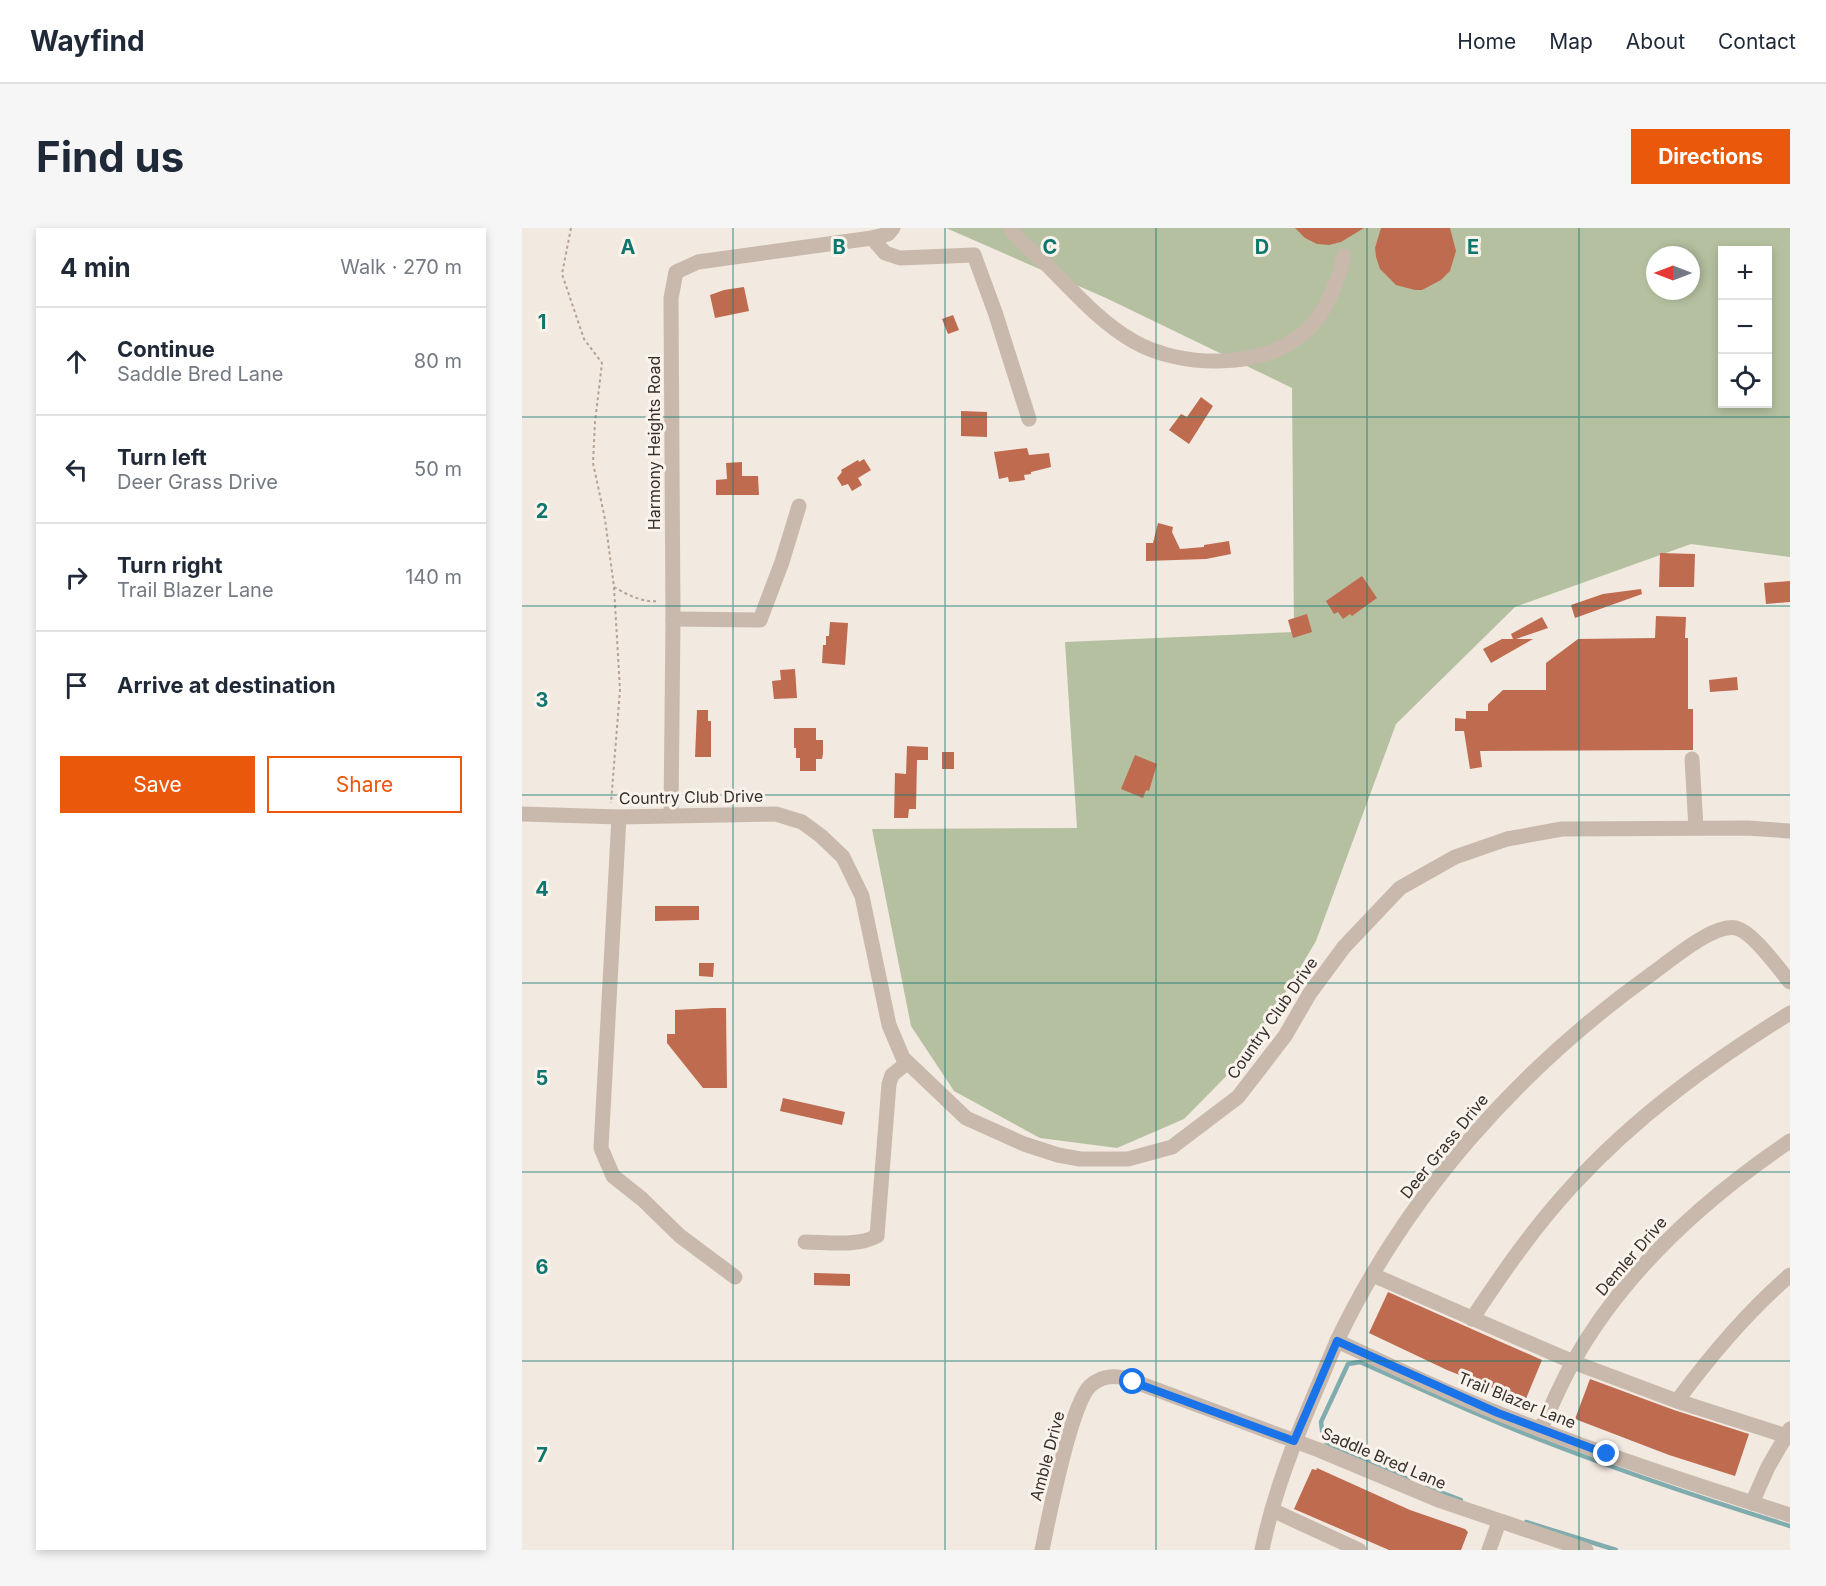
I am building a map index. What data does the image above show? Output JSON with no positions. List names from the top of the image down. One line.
{"streets":{"street":["Harmony Heights Road","Country Club Drive","Deer Grass Drive","Demler Drive","Trail Blazer Lane","Amble Drive","Saddle Bred Lane"]},"crossings":[["Harmony Heights Road","Country Club Drive"],["Deer Grass Drive","Trail Blazer Lane"],["Deer Grass Drive","Saddle Bred Lane"],["Demler Drive","Trail Blazer Lane"],["Amble Drive","Saddle Bred Lane"]],"north":"left","page":{"header":"Wayfind","nav":["Home","Map","About","Contact"],"buttons":["Directions",["Save","Share"]],"title":"Find us","heading":["4 min","Walk · 270 m"],"map_buttons":["+","−"],"list":[["Continue","Saddle Bred Lane","80 m"],["Turn left","Deer Grass Drive","50 m"],["Turn right","Trail Blazer Lane","140 m"],"Arrive at destination"]},"grid":{"columns":["A","B","C","D","E"],"rows":["1","2","3","4","5","6","7"]}}
